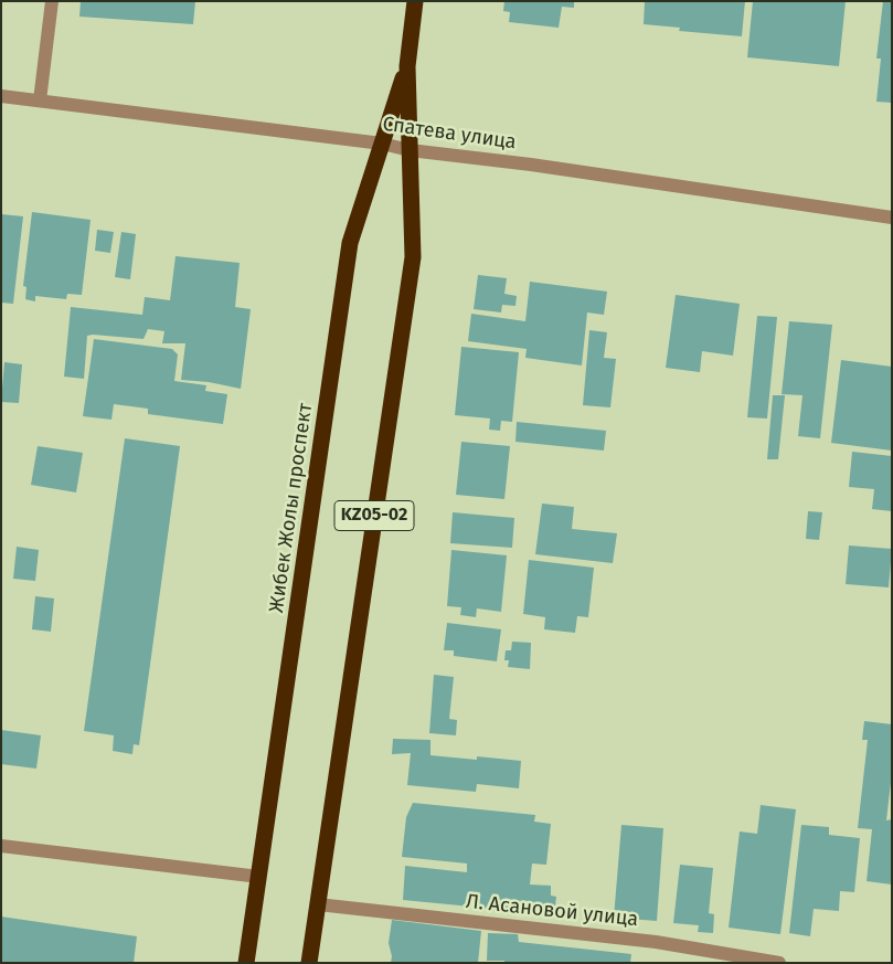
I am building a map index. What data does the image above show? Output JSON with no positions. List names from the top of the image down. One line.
{"streets":{"highway":["Жибек Жолы проспект","KZ05-02"],"street":["Спатева улица","Л. Асановой улица"]},"crossings":[["Спатева улица","Жибек Жолы проспект"],["Жибек Жолы проспект","Л. Асановой улица"]]}
